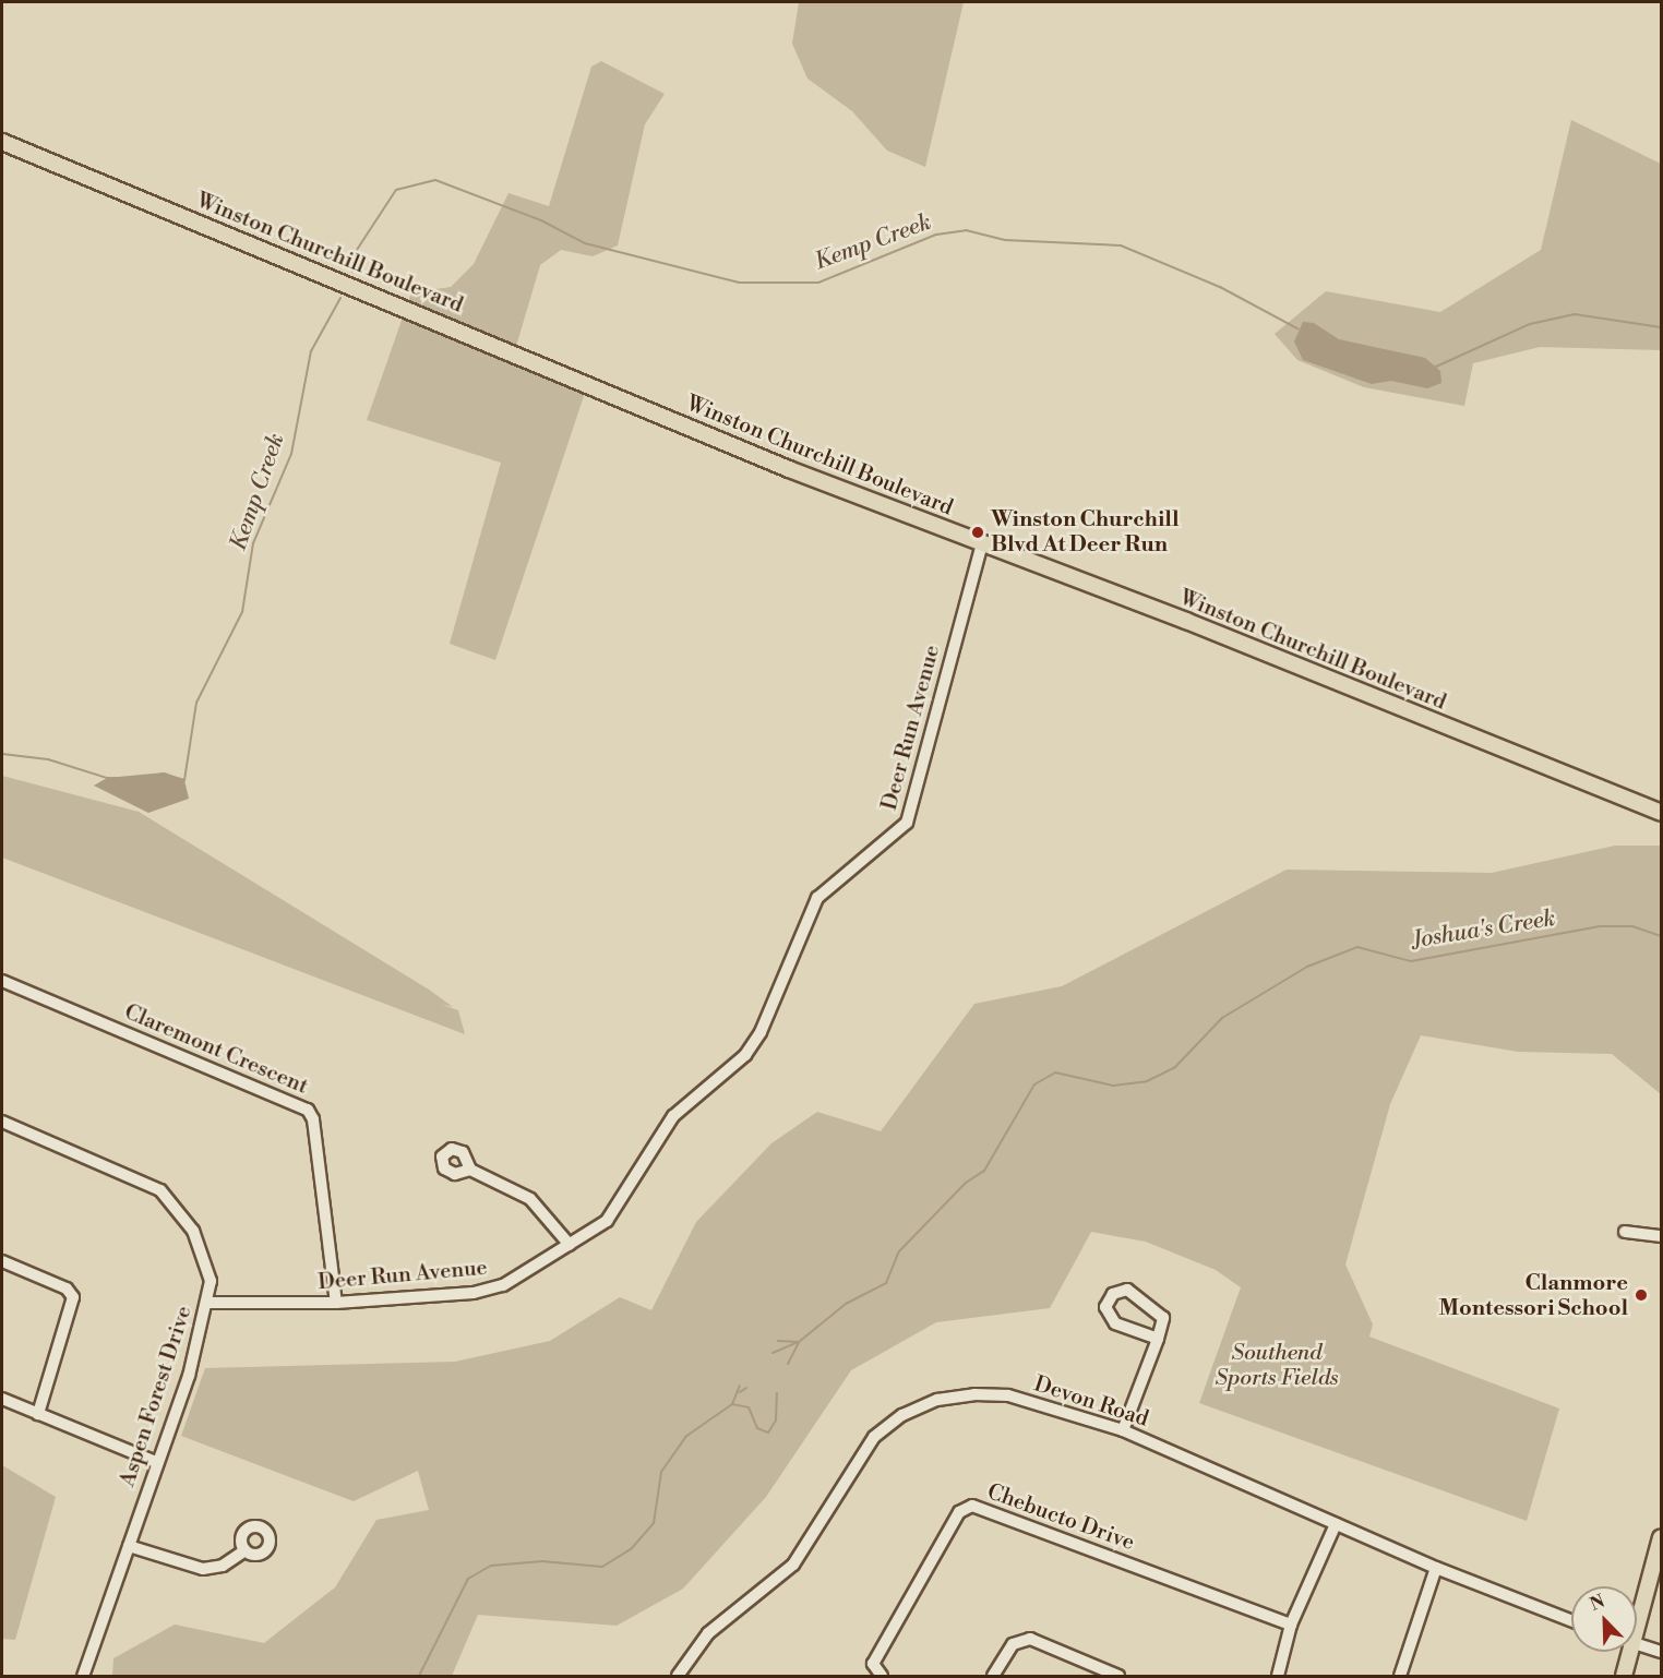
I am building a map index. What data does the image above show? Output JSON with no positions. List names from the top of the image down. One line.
{"streets":{"main road":["Winston Churchill Boulevard"],"street":["Deer Run Avenue","Claremont Crescent","Aspen Forest Drive","Devon Road","Chebucto Drive"]},"crossings":[["Winston Churchill Boulevard","Deer Run Avenue"],["Deer Run Avenue","Claremont Crescent"],["Deer Run Avenue","Aspen Forest Drive"]],"water":["Kemp Creek","Joshua's Creek"],"parks":["Southend Sports Fields"],"places":["Winston Churchill Blvd At Deer Run","Clanmore Montessori School"],"north":"top left"}
